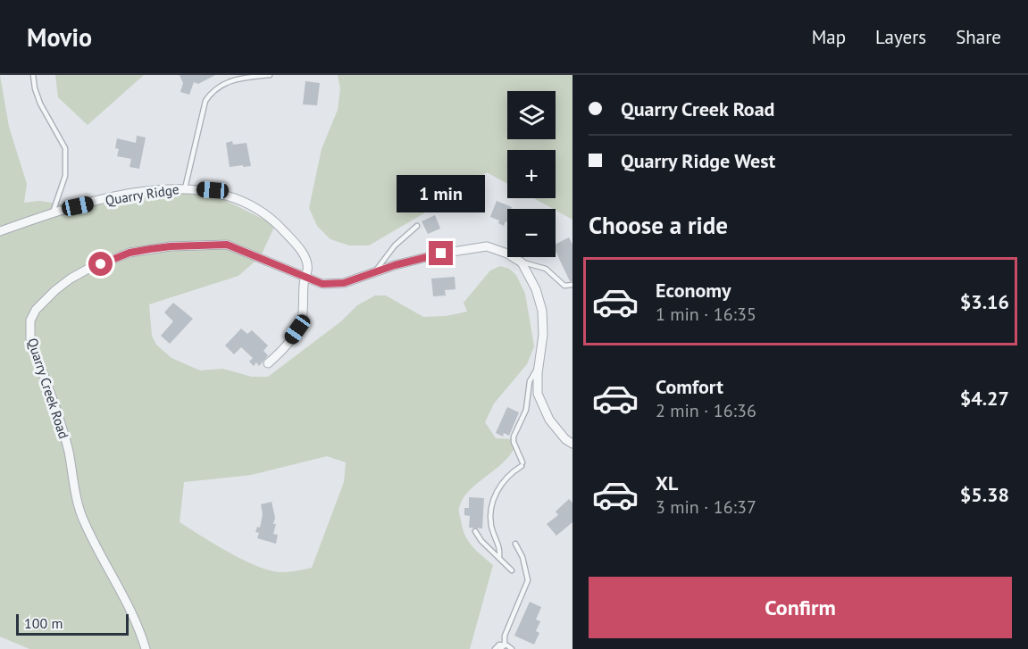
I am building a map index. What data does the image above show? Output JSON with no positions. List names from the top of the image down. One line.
{"streets":{"street":["Quarry Ridge","Quarry Creek Road"]},"crossings":[["Quarry Ridge","Quarry Creek Road"]],"scale_bar":"100 m","page":{"header":"Movio","nav":["Map","Layers","Share"],"banner":["Quarry Creek Road","Quarry Ridge West"],"map_buttons":["+","−"],"bubble":"1 min","heading":"Choose a ride","list":[{"name":"Economy","note":"1 min · 16:35","value":"$3.16"},{"name":"Comfort","note":"2 min · 16:36","value":"$4.27"},{"name":"XL","note":"3 min · 16:37","value":"$5.38"}],"buttons":"Confirm","scale":"100 m"}}
